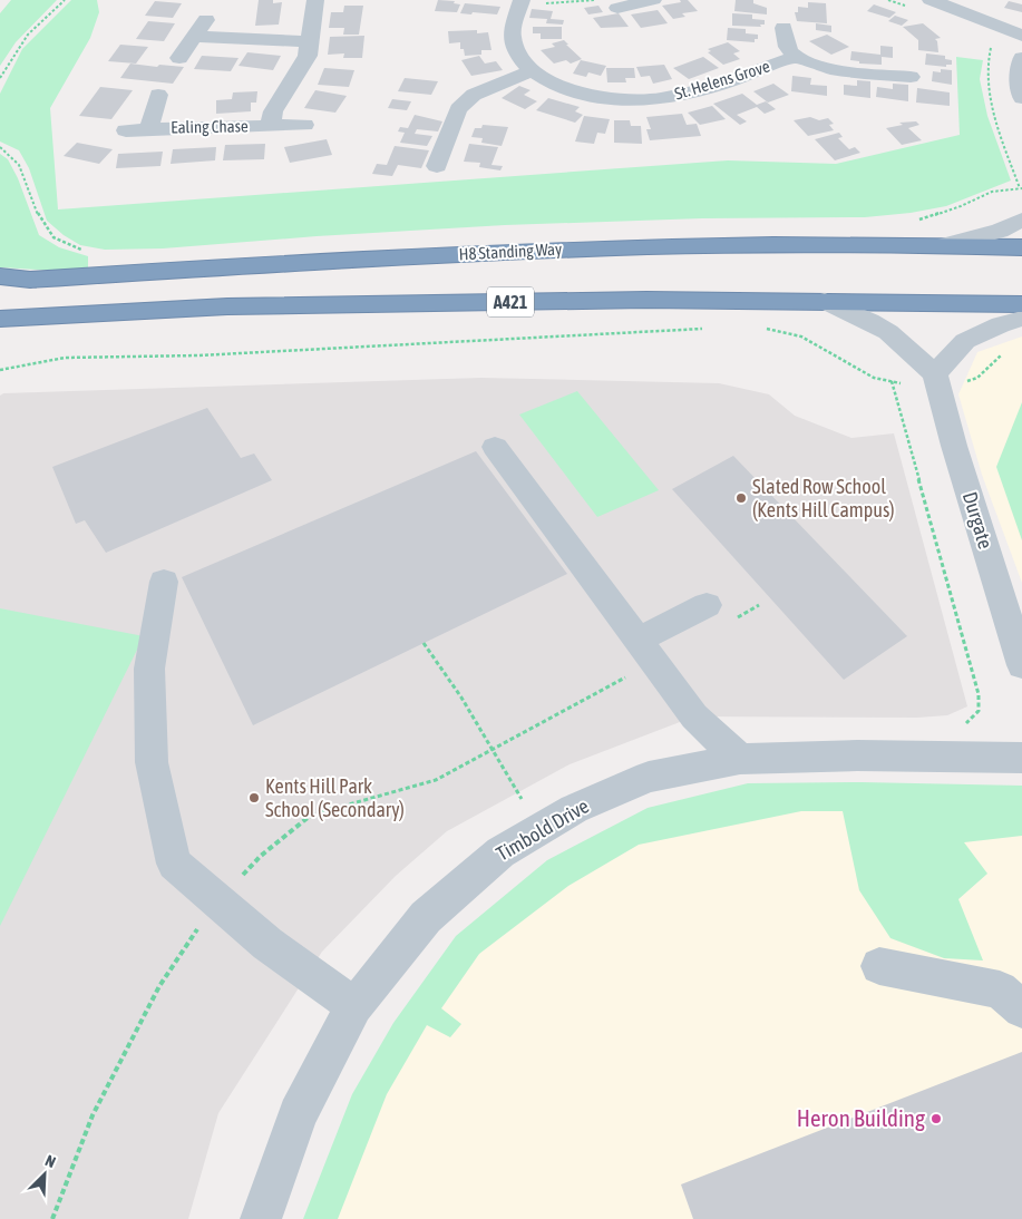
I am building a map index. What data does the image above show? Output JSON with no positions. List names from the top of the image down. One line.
{"streets":{"highway":["H8 Standing Way","A421"],"street":["St. Helens Grove","Ealing Chase","Durgate","Timbold Drive"]},"places":["Slated Row School (Kents Hill Campus)","Kents Hill Park School (Secondary)","Heron Building"],"north":"top right"}
